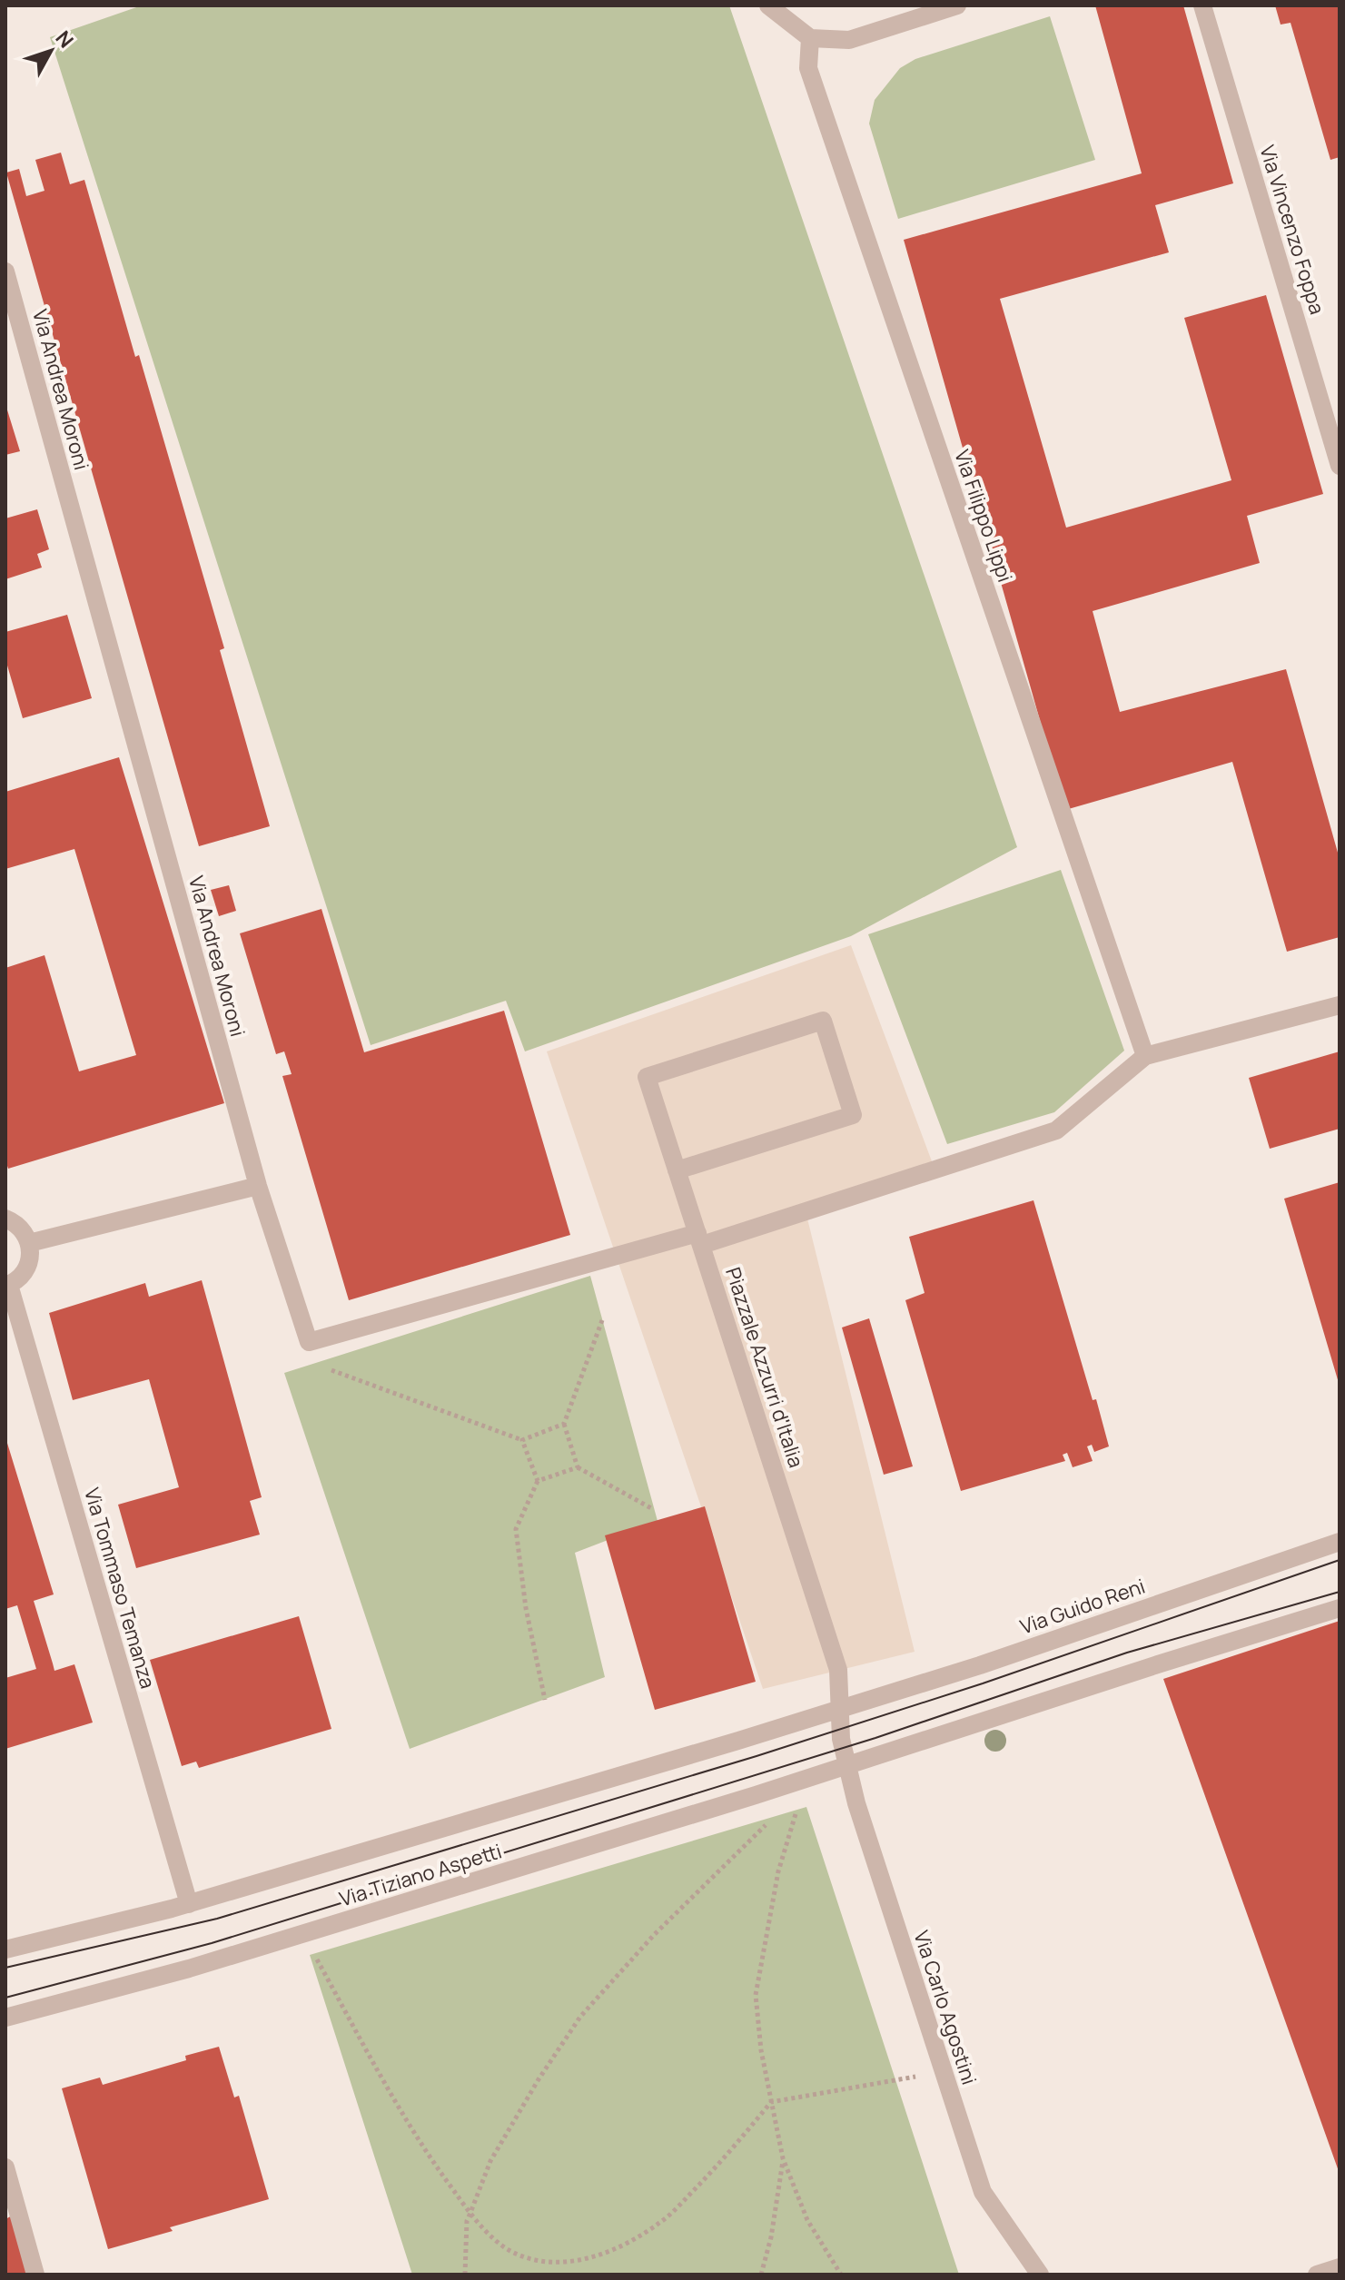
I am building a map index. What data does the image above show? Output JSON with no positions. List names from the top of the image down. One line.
{"streets":{"street":["Via Vincenzo Foppa","Via Andrea Moroni","Via Filippo Lippi","Piazzale Azzurri d'Italia","Via Tommaso Temanza","Via Guido Reni","Via Tiziano Aspetti","Via Carlo Agostini"]},"crossings":[["Via Andrea Moroni","Piazzale Azzurri d'Italia"],["Piazzale Azzurri d'Italia","Via Guido Reni"],["Piazzale Azzurri d'Italia","Via Tiziano Aspetti"],["Piazzale Azzurri d'Italia","Via Carlo Agostini"],["Via Tommaso Temanza","Via Tiziano Aspetti"],["Via Guido Reni","Via Tiziano Aspetti"],["Via Tiziano Aspetti","Via Carlo Agostini"]],"north":"top right"}
